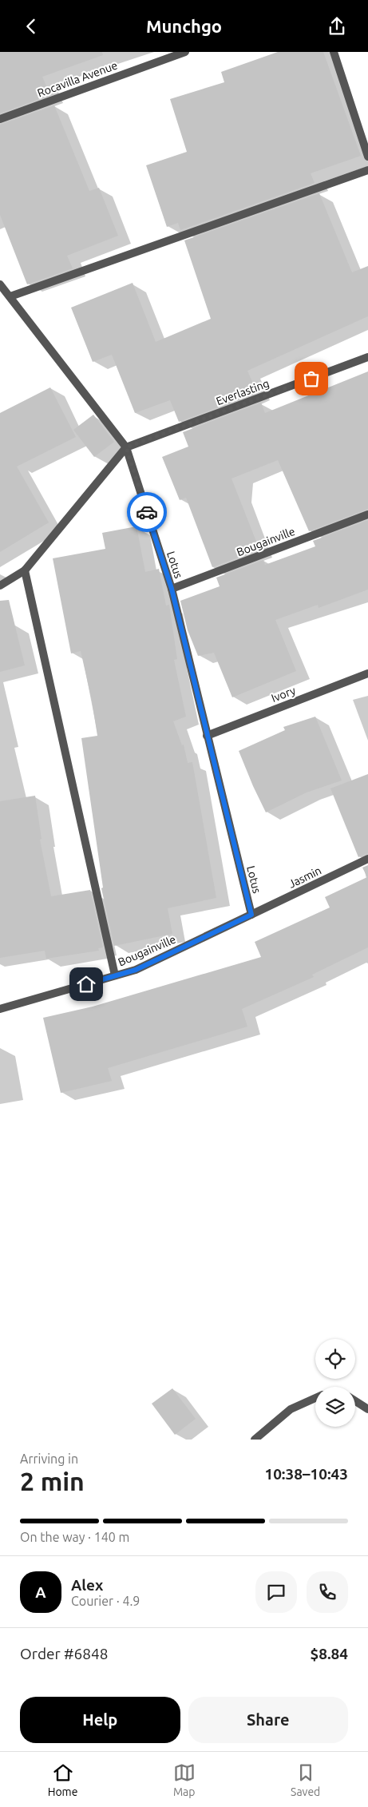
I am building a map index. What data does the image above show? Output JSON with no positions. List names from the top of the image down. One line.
{"streets":{"street":["Rocavilla Avenue","Everlasting","Bougainville","Lotus","Ivory","Jasmin"]},"crossings":[["Everlasting","Lotus"],["Bougainville","Lotus"],["Bougainville","Jasmin"],["Lotus","Ivory"],["Lotus","Jasmin"]],"page":{"header":"Munchgo","heading":["2 min","Arriving in","10:38–10:43"],"panel":["Alex","Courier · 4.9","Order #6848","$8.84"],"bar":"On the way · 140 m","round":"A","buttons":["Help","Share"],"tabs":["Home","Map","Saved"]}}
